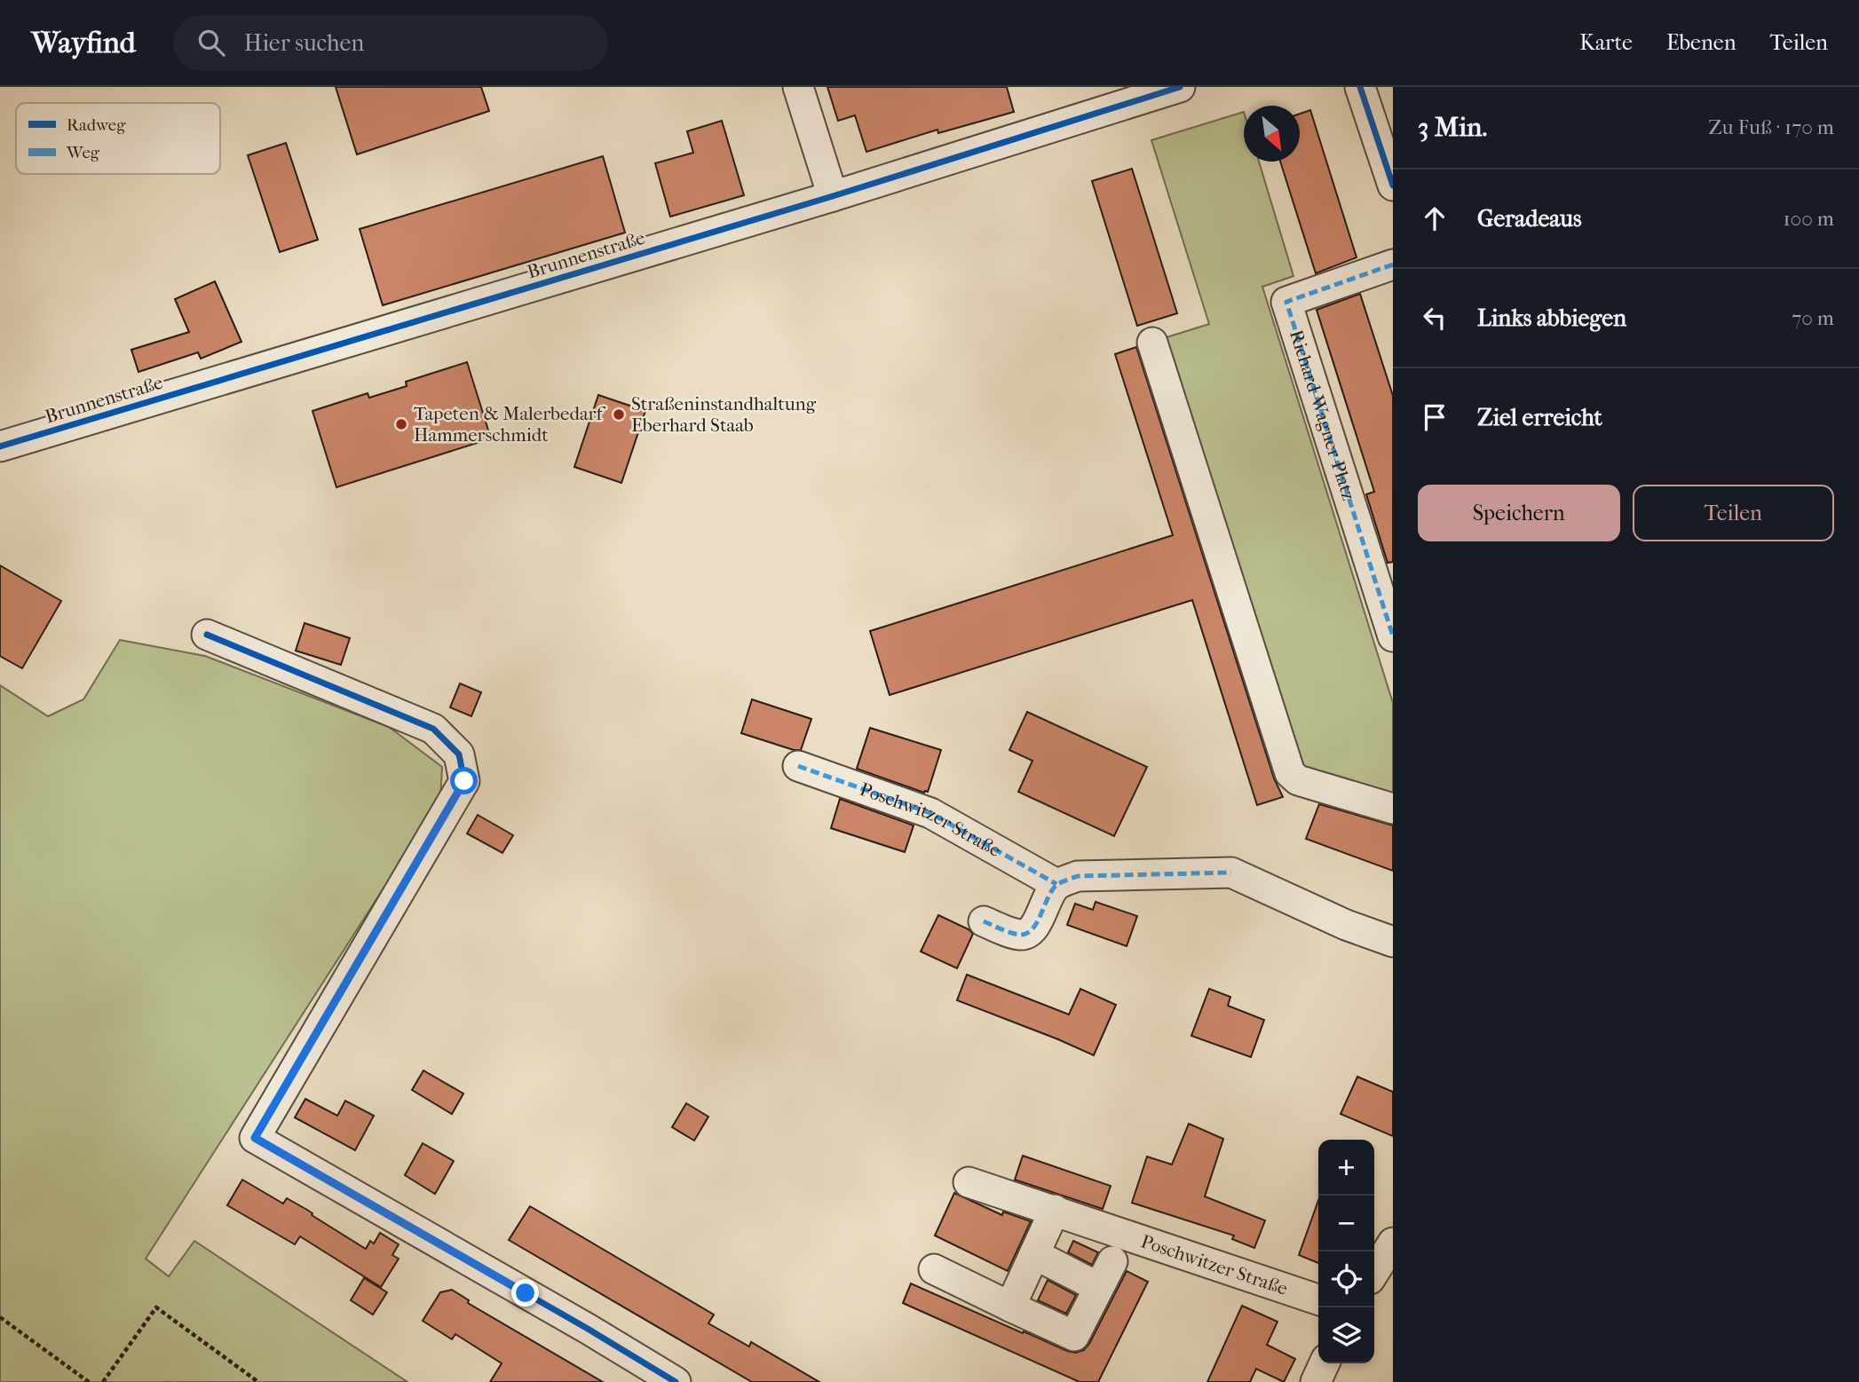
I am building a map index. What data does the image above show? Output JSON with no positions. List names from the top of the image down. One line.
{"streets":{"street":["Brunnenstraße","Richard-Wagner-Platz","Poschwitzer Straße"]},"places":["Straßeninstandhaltung Eberhard Staab","Tapeten & Malerbedarf Hammerschmidt"],"legend":["Radweg","Weg"],"north":"bottom right","page":{"header":"Wayfind","search":"Hier suchen","nav":["Karte","Ebenen","Teilen"],"heading":["3 Min.","Zu Fuß · 170 m"],"list":[["Geradeaus","100 m"],["Links abbiegen","70 m"],"Ziel erreicht"],"buttons":["Speichern","Teilen"],"map_buttons":["+","−"]}}
